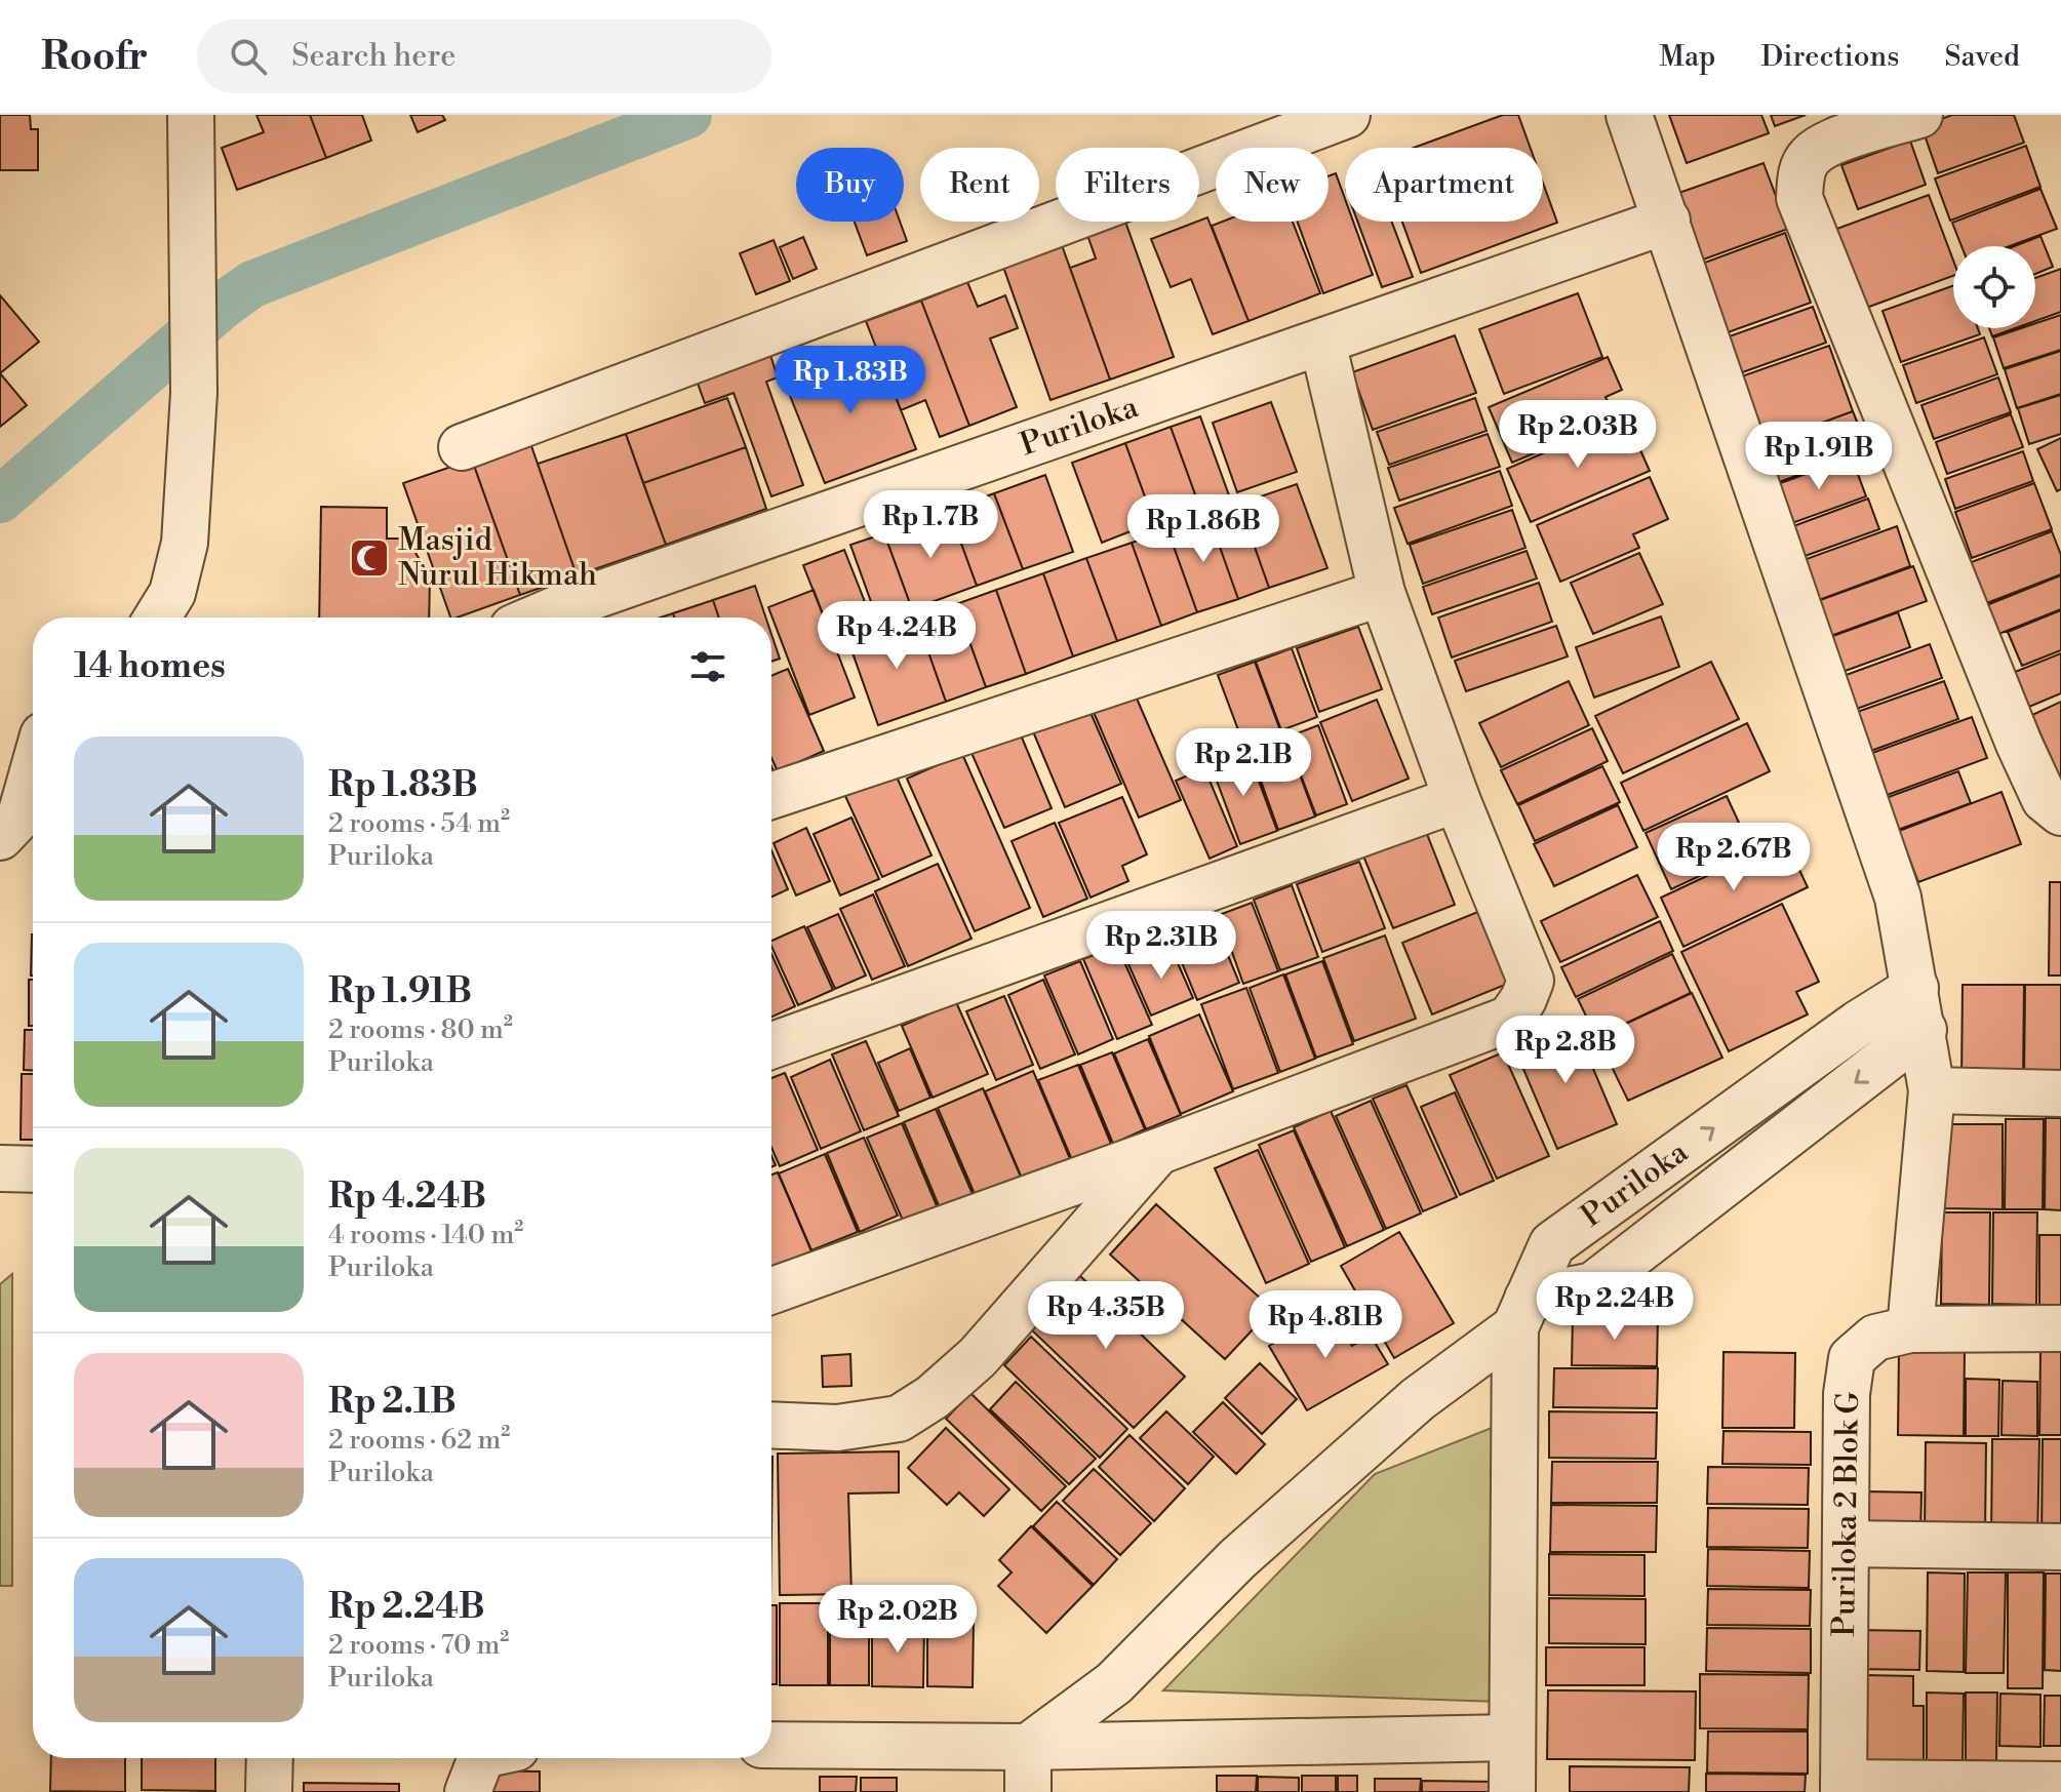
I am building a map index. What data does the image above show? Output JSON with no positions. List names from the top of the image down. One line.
{"streets":{"street":["Puriloka","Puriloka 2 Blok G"]},"places":{"mosque":["Masjid Nurul Hikmah"]},"page":{"header":"Roofr","search":"Search here","nav":["Map","Directions","Saved"],"chip":["Buy","Rent","Filters","New","Apartment"],"price":["Rp 1.83B","Rp 2.03B","Rp 1.91B","Rp 1.7B","Rp 1.86B","Rp 4.24B","Rp 2.1B","Rp 2.67B","Rp 2.31B","Rp 2.8B","Rp 2.24B","Rp 4.35B","Rp 4.81B","Rp 2.02B"],"heading":"14 homes","list":[{"name":"Rp 1.83B","note":"2 rooms · 54 m² · Puriloka"},{"name":"Rp 1.91B","note":"2 rooms · 80 m² · Puriloka"},{"name":"Rp 4.24B","note":"4 rooms · 140 m² · Puriloka"},{"name":"Rp 2.1B","note":"2 rooms · 62 m² · Puriloka"},{"name":"Rp 2.24B","note":"2 rooms · 70 m² · Puriloka"}]}}
